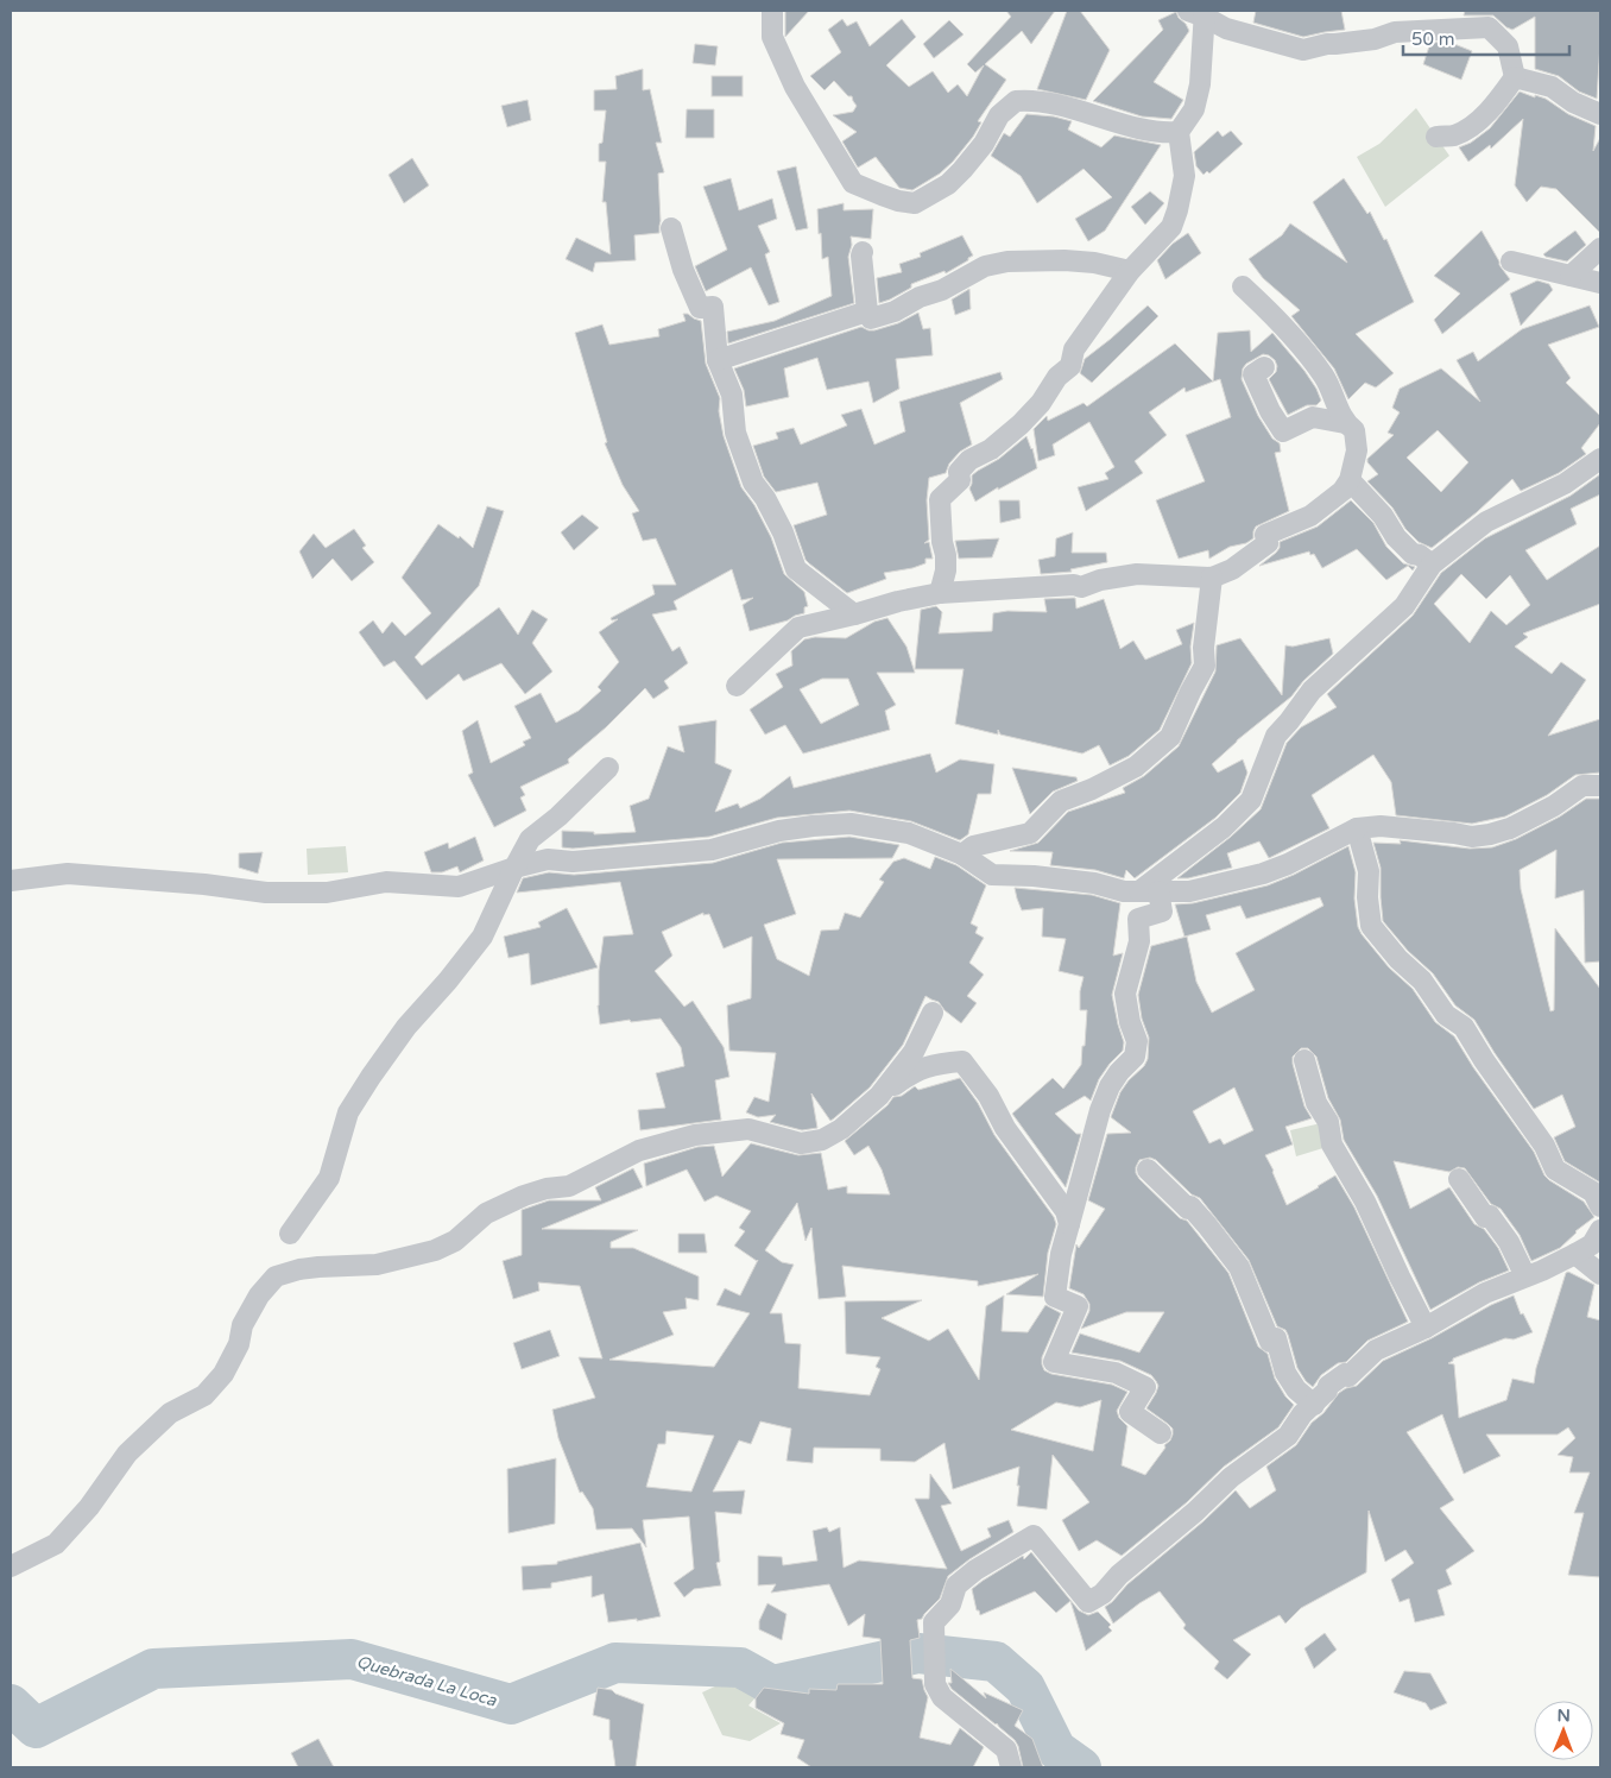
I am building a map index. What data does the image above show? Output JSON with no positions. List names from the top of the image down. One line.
{"water":["Quebrada La Loca"],"scale_bar":"50 m","north":"top"}
